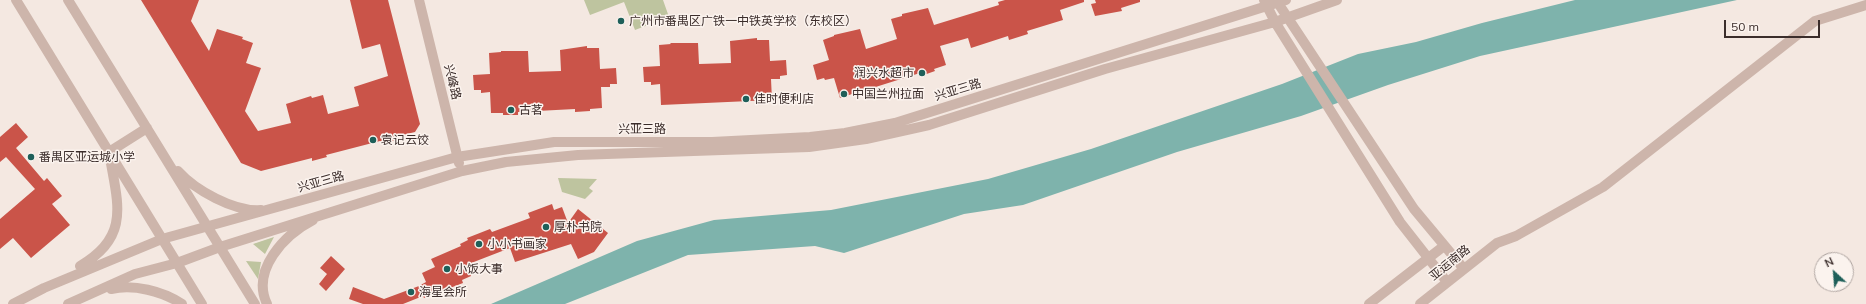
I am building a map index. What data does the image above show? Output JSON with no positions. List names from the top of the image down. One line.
{"streets":{"street":["兴峰路","兴亚三路","亚运南路"]},"crossings":[["兴峰路","兴亚三路"]],"places":["广州市番禺区广铁一中铁英学校（东校区）","润兴水超市","中国兰州拉面","佳时便利店","古茗","袁记云饺","番禺区亚运城小学","厚朴书院","小小书画家","小饭大事","海星会所"],"scale_bar":"50 m","north":"top left"}
